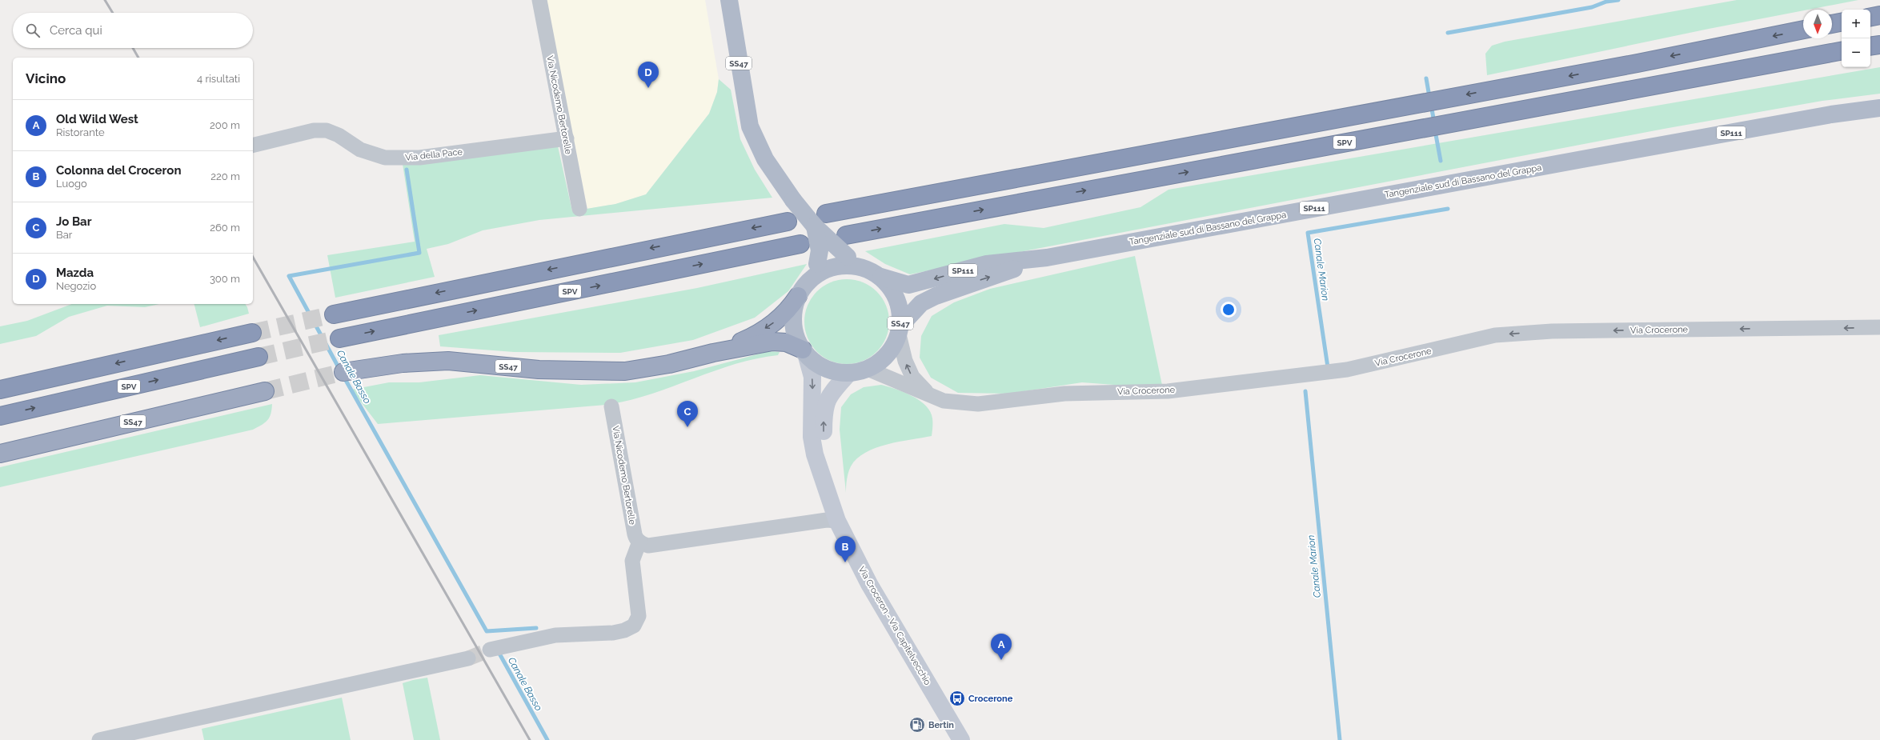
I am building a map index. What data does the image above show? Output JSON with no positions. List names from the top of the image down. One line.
{"streets":{"highway":["SS47","SPV","Tangenziale sud di Bassano del Grappa"],"main road":["SP111","Via Croceron - Via Capitelvecchio"],"street":["Via Nicodemo Bertorelle","Via della Pace","Via Crocerone"]},"crossings":[["SS47","Tangenziale sud di Bassano del Grappa"],["SS47","Via Crocerone"],["Via Nicodemo Bertorelle","Via della Pace"],["Tangenziale sud di Bassano del Grappa","Via Crocerone"]],"one_way":["Via Crocerone"],"water":["Canale Marion","Canale Basso"],"places":{"bus stop":["Crocerone"],"fuel station":["Bertin"]},"north":"bottom","page":{"map_buttons":["+","−"],"search":"Cerca qui","heading":["Vicino","4 risultati"],"pins":["D","C","B","A"],"list":[{"mark":"A","name":"Old Wild West","note":"Ristorante","value":"200 m"},{"mark":"B","name":"Colonna del Croceron","note":"Luogo","value":"220 m"},{"mark":"C","name":"Jo Bar","note":"Bar","value":"260 m"},{"mark":"D","name":"Mazda","note":"Negozio","value":"300 m"}]}}
